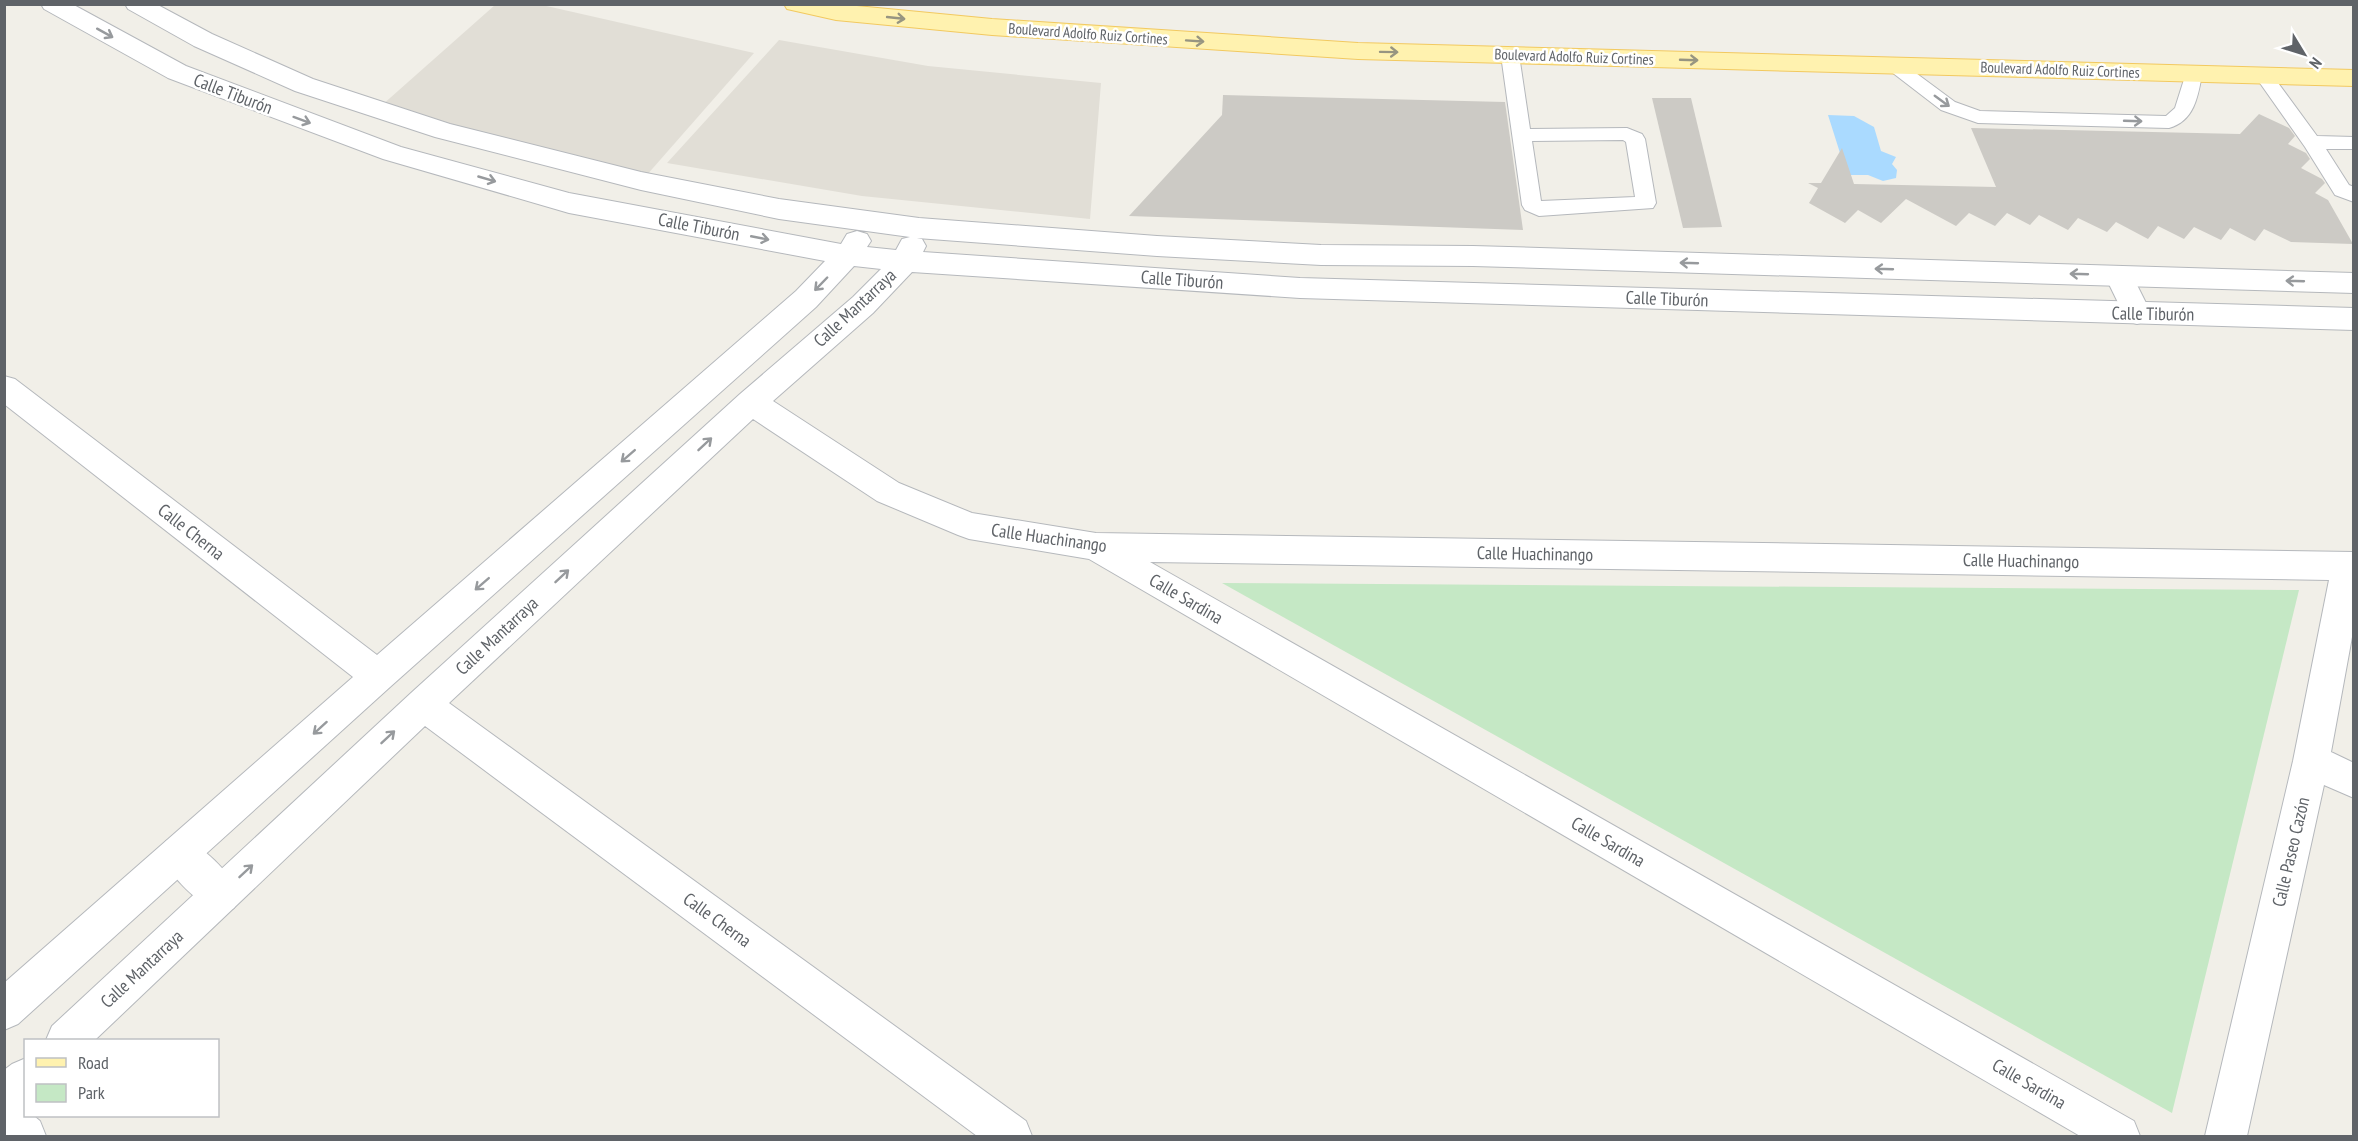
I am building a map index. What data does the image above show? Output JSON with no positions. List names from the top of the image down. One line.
{"streets":{"main road":["Boulevard Adolfo Ruiz Cortines"],"street":["Calle Tiburón","Calle Mantarraya","Calle Cherna","Calle Huachinango","Calle Sardina","Calle Paseo Cazón"]},"crossings":[["Calle Tiburón","Calle Mantarraya"],["Calle Mantarraya","Calle Cherna"],["Calle Mantarraya","Calle Huachinango"],["Calle Huachinango","Calle Sardina"],["Calle Huachinango","Calle Paseo Cazón"]],"one_way":["Boulevard Adolfo Ruiz Cortines"],"legend":["Road","Park"],"north":"bottom right"}
